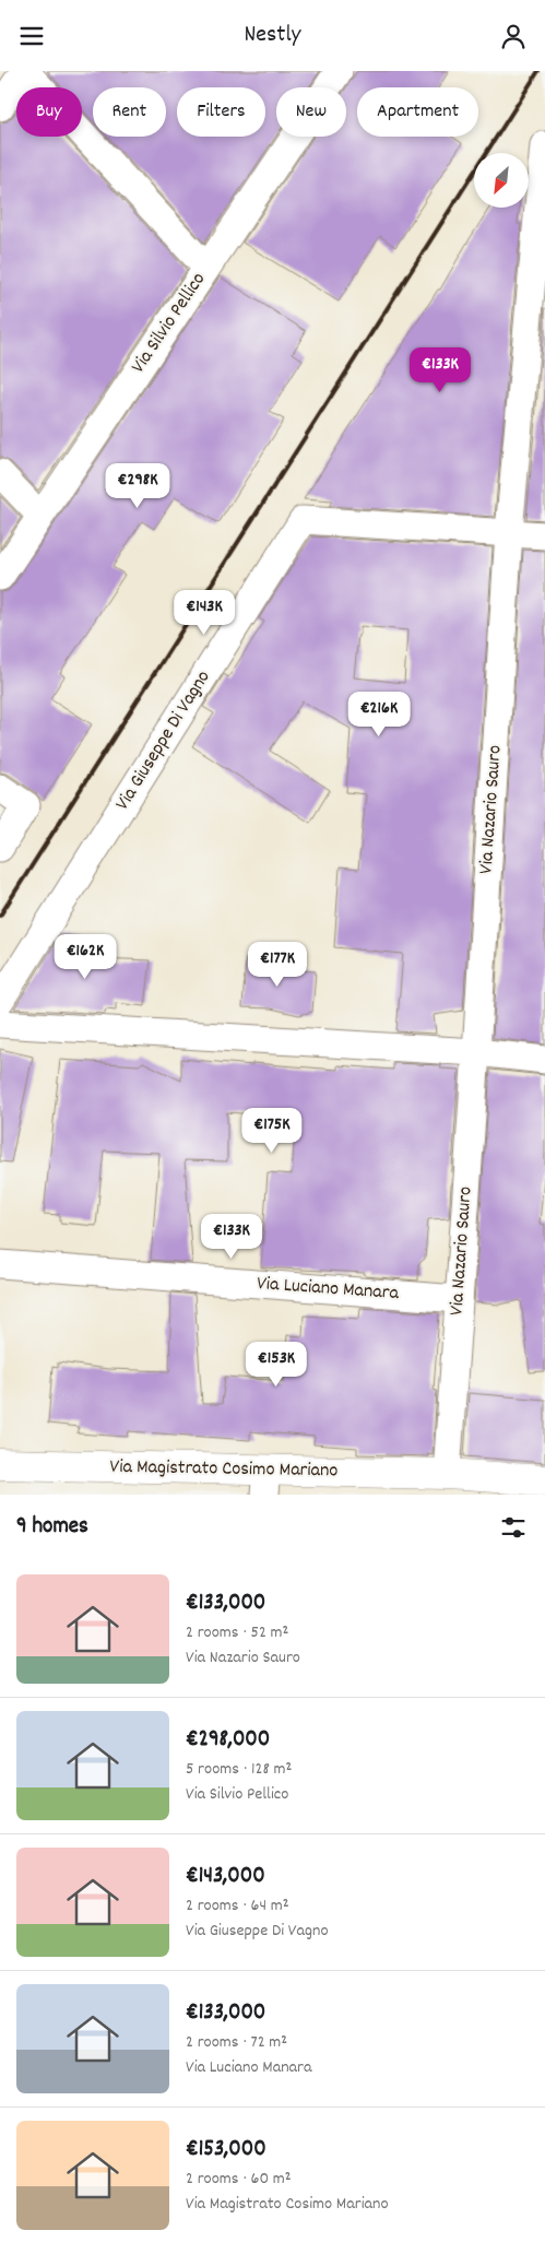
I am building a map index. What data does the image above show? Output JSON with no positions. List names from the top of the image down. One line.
{"streets":{"street":["Via Silvio Pellico","Via Giuseppe Di Vagno","Via Nazario Sauro","Via Luciano Manara","Via Magistrato Cosimo Mariano"]},"crossings":[["Via Giuseppe Di Vagno","Via Nazario Sauro"],["Via Nazario Sauro","Via Luciano Manara"],["Via Nazario Sauro","Via Magistrato Cosimo Mariano"]],"north":"bottom left","page":{"header":"Nestly","chip":["Buy","Rent","Filters","New","Apartment"],"price":["€133K","€298K","€143K","€216K","€162K","€177K","€175K","€133K","€153K"],"heading":"9 homes","list":[{"name":"€133,000","note":"2 rooms · 52 m² · Via Nazario Sauro"},{"name":"€298,000","note":"5 rooms · 128 m² · Via Silvio Pellico"},{"name":"€143,000","note":"2 rooms · 64 m² · Via Giuseppe Di Vagno"},{"name":"€133,000","note":"2 rooms · 72 m² · Via Luciano Manara"},{"name":"€153,000","note":"2 rooms · 60 m² · Via Magistrato Cosimo Mariano"}]}}
